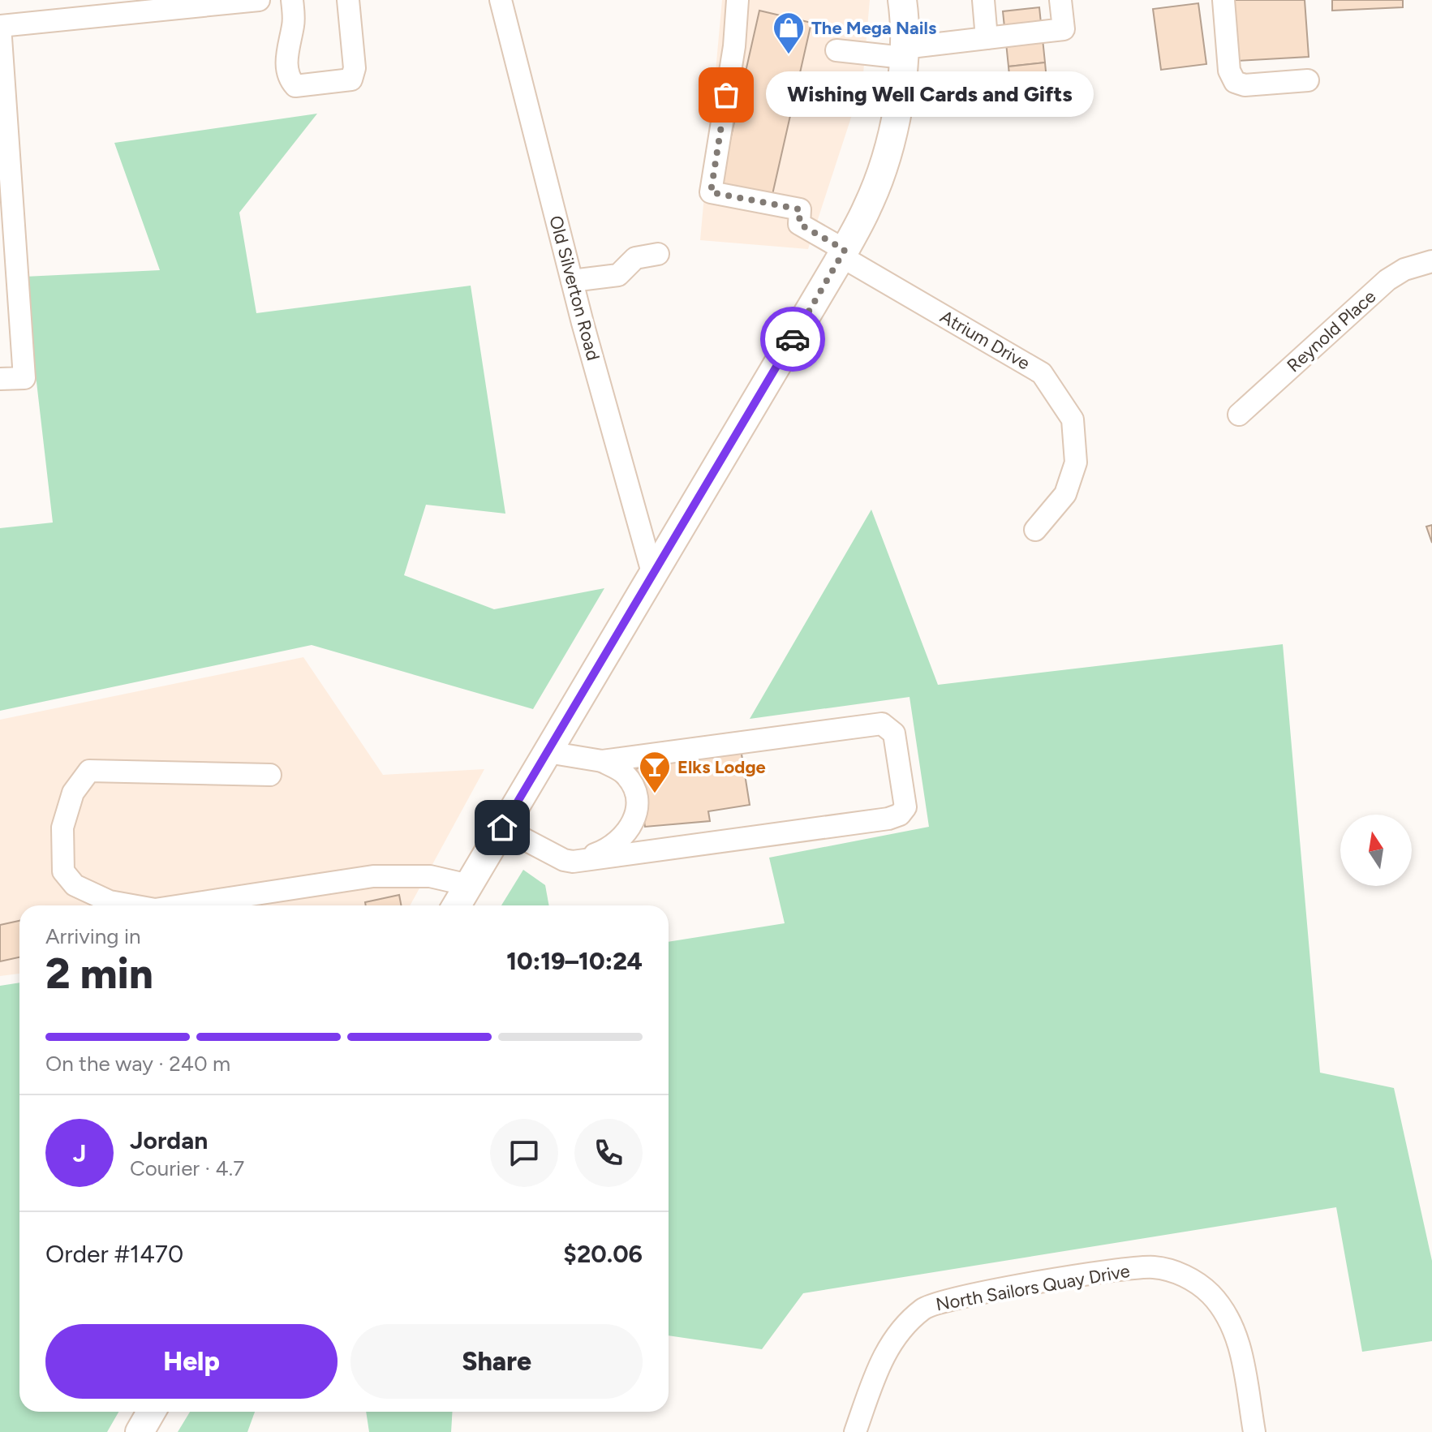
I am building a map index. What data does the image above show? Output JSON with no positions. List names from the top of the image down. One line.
{"streets":{"street":["Old Silverton Road","Reynold Place","Atrium Drive","North Sailors Quay Drive"]},"places":{"shop":["The Mega Nails"],"other":["Wishing Well Cards and Gifts"],"bar":["Elks Lodge"]},"north":"top","page":{"bubble":"Wishing Well Cards and Gifts","heading":["2 min","Arriving in","10:19–10:24"],"panel":["Jordan","Courier · 4.7","Order #1470","$20.06"],"bar":"On the way · 240 m","round":"J","buttons":["Help","Share"]}}
